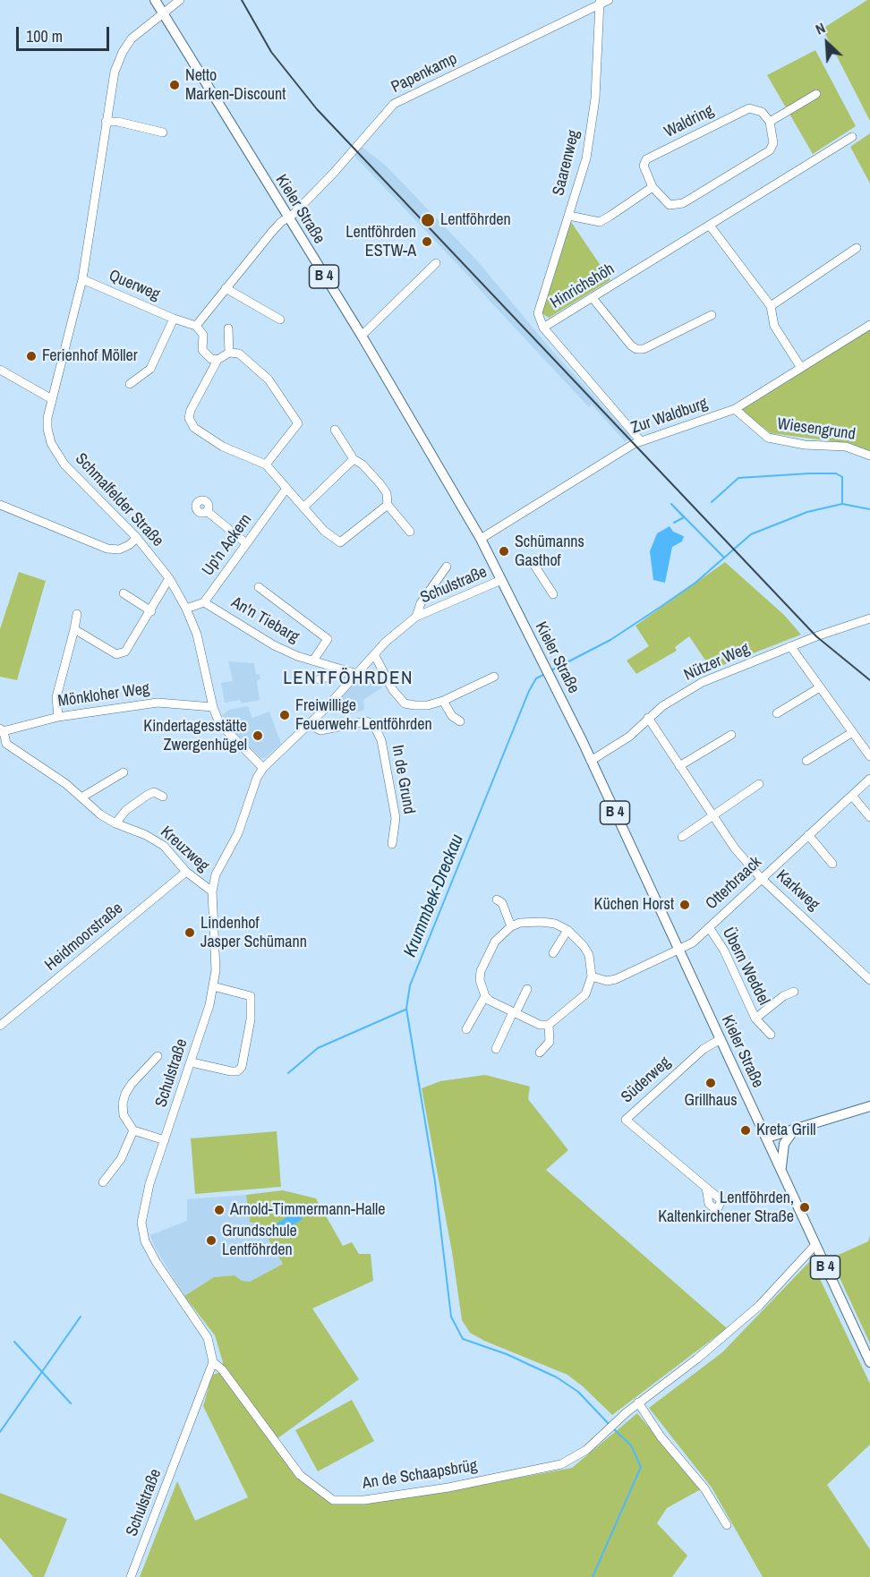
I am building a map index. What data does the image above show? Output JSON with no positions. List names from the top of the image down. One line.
{"streets":{"main road":["Kieler Straße","B 4"],"street":["Papenkamp","Waldring","Saarenweg","Querweg","Hinrichshöh","Zur Waldburg","Wiesengrund","Schmalfelder Straße","Up'n Ackern","Schulstraße","An'n Tiebarg","Nützer Weg","Mönkloher Weg","In de Grund","Kreuzweg","Otterbraack","Karkweg","Heidmoorstraße","Übern Weddel","Süderweg","An de Schaapsbrüg"]},"crossings":[["Papenkamp","Saarenweg"],["Papenkamp","Kieler Straße"],["Saarenweg","Hinrichshöh"],["Kieler Straße","Zur Waldburg"],["Kieler Straße","Schmalfelder Straße"],["Kieler Straße","Schulstraße"],["Kieler Straße","Nützer Weg"],["Kieler Straße","Otterbraack"],["Kieler Straße","Süderweg"],["Kieler Straße","An de Schaapsbrüg"],["Querweg","Schmalfelder Straße"],["Hinrichshöh","Zur Waldburg"],["Zur Waldburg","Wiesengrund"],["Schmalfelder Straße","Schulstraße"],["Schmalfelder Straße","Mönkloher Weg"],["Up'n Ackern","An'n Tiebarg"],["Schulstraße","An'n Tiebarg"],["Schulstraße","In de Grund"],["Schulstraße","Kreuzweg"],["Schulstraße","An de Schaapsbrüg"],["Nützer Weg","Karkweg"],["Mönkloher Weg","Kreuzweg"],["Kreuzweg","Heidmoorstraße"],["Otterbraack","Karkweg"],["Otterbraack","Übern Weddel"]],"districts":["LENTFÖHRDEN"],"water":["Krummbek-Dreckau"],"places":["Netto Marken-Discount","Lentföhrden","Lentföhrden ESTW-A","Ferienhof Möller","Schümanns Gasthof","Freiwillige Feuerwehr Lentföhrden","Kindertagesstätte Zwergenhügel","Küchen Horst","Lindenhof Jasper Schümann","Grillhaus","Kreta Grill","Lentföhrden, Kaltenkirchener Straße","Arnold-Timmermann-Halle","Grundschule Lentföhrden"],"scale_bar":"100 m","north":"top left"}
